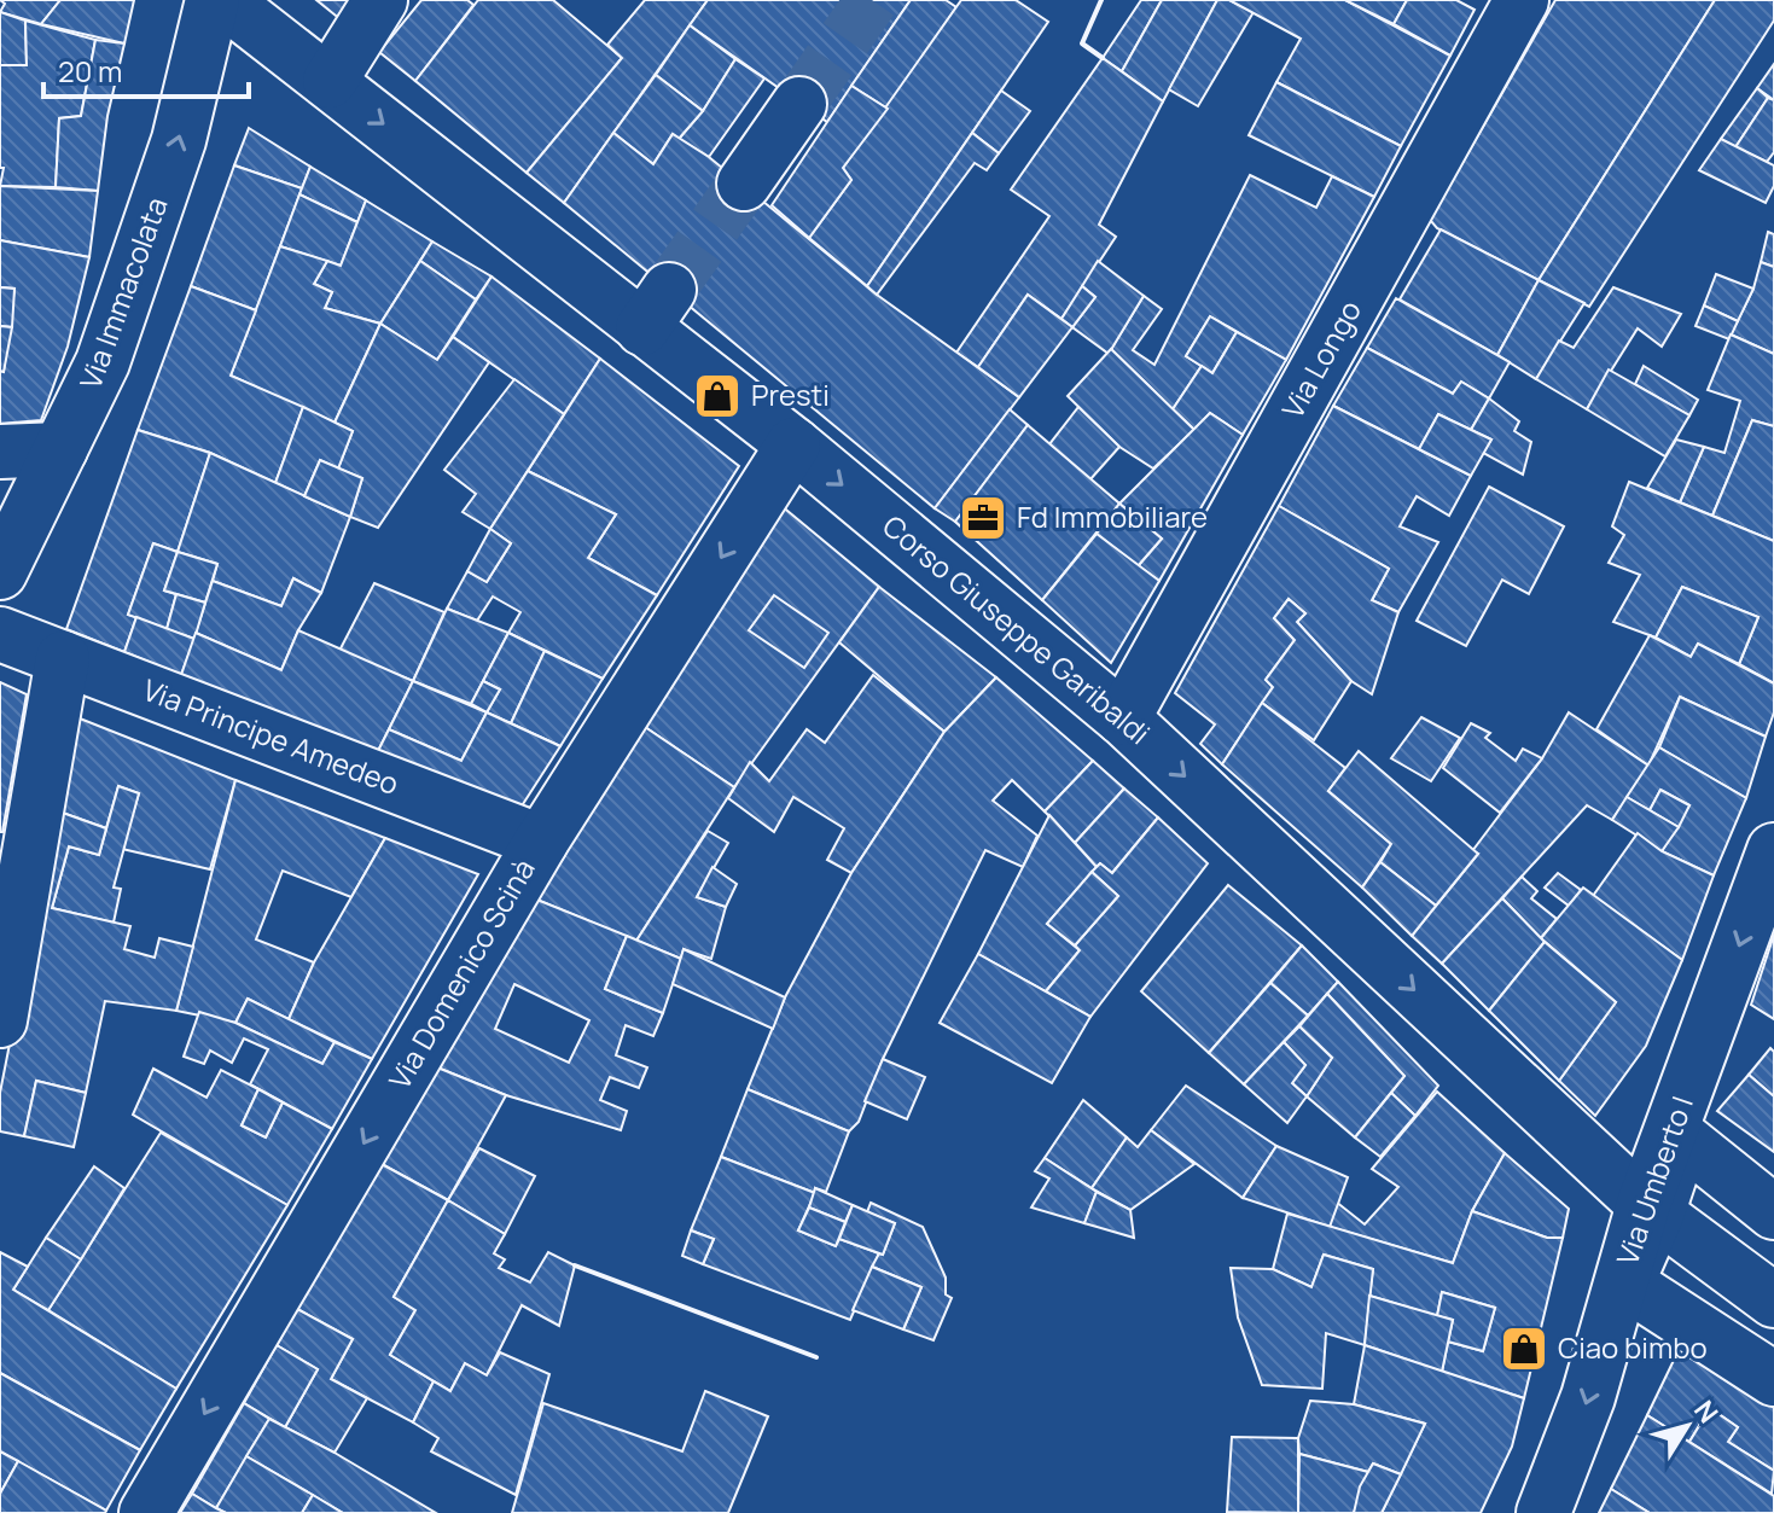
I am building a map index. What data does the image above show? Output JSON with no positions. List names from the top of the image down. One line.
{"streets":{"street":["Via Immacolata","Via Longo","Corso Giuseppe Garibaldi","Via Principe Amedeo","Via Domenico Scinà","Via Umberto I"]},"crossings":[["Via Longo","Corso Giuseppe Garibaldi"],["Corso Giuseppe Garibaldi","Via Domenico Scinà"],["Corso Giuseppe Garibaldi","Via Umberto I"],["Via Principe Amedeo","Via Domenico Scinà"]],"one_way":["Via Immacolata","Corso Giuseppe Garibaldi","Via Domenico Scinà","Via Umberto I"],"places":{"shop":["Presti","Ciao bimbo"],"office":["Fd Immobiliare"]},"scale_bar":"20 m","north":"top right"}
